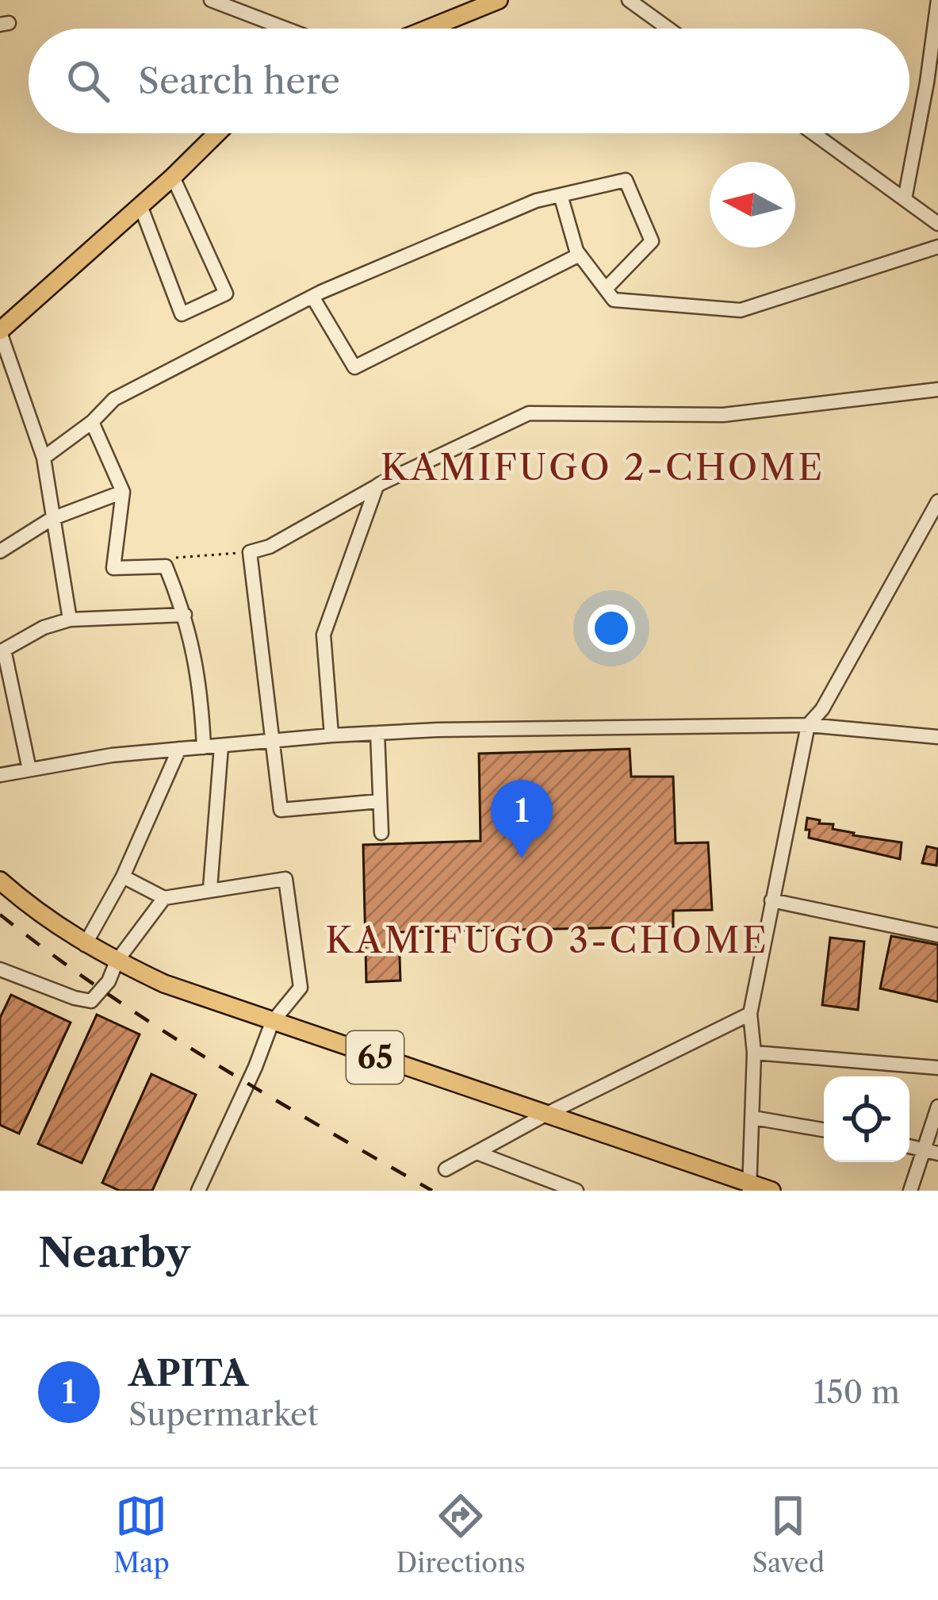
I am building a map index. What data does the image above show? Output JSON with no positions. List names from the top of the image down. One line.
{"streets":{"main road":["65"]},"districts":["KAMIFUGO 2-CHOME","KAMIFUGO 3-CHOME"],"north":"left","page":{"search":"Search here","pins":"1","heading":"Nearby","list":[{"mark":"1","name":"APITA","note":"Supermarket","value":"150 m"}],"nav":["Map","Directions","Saved"]}}
